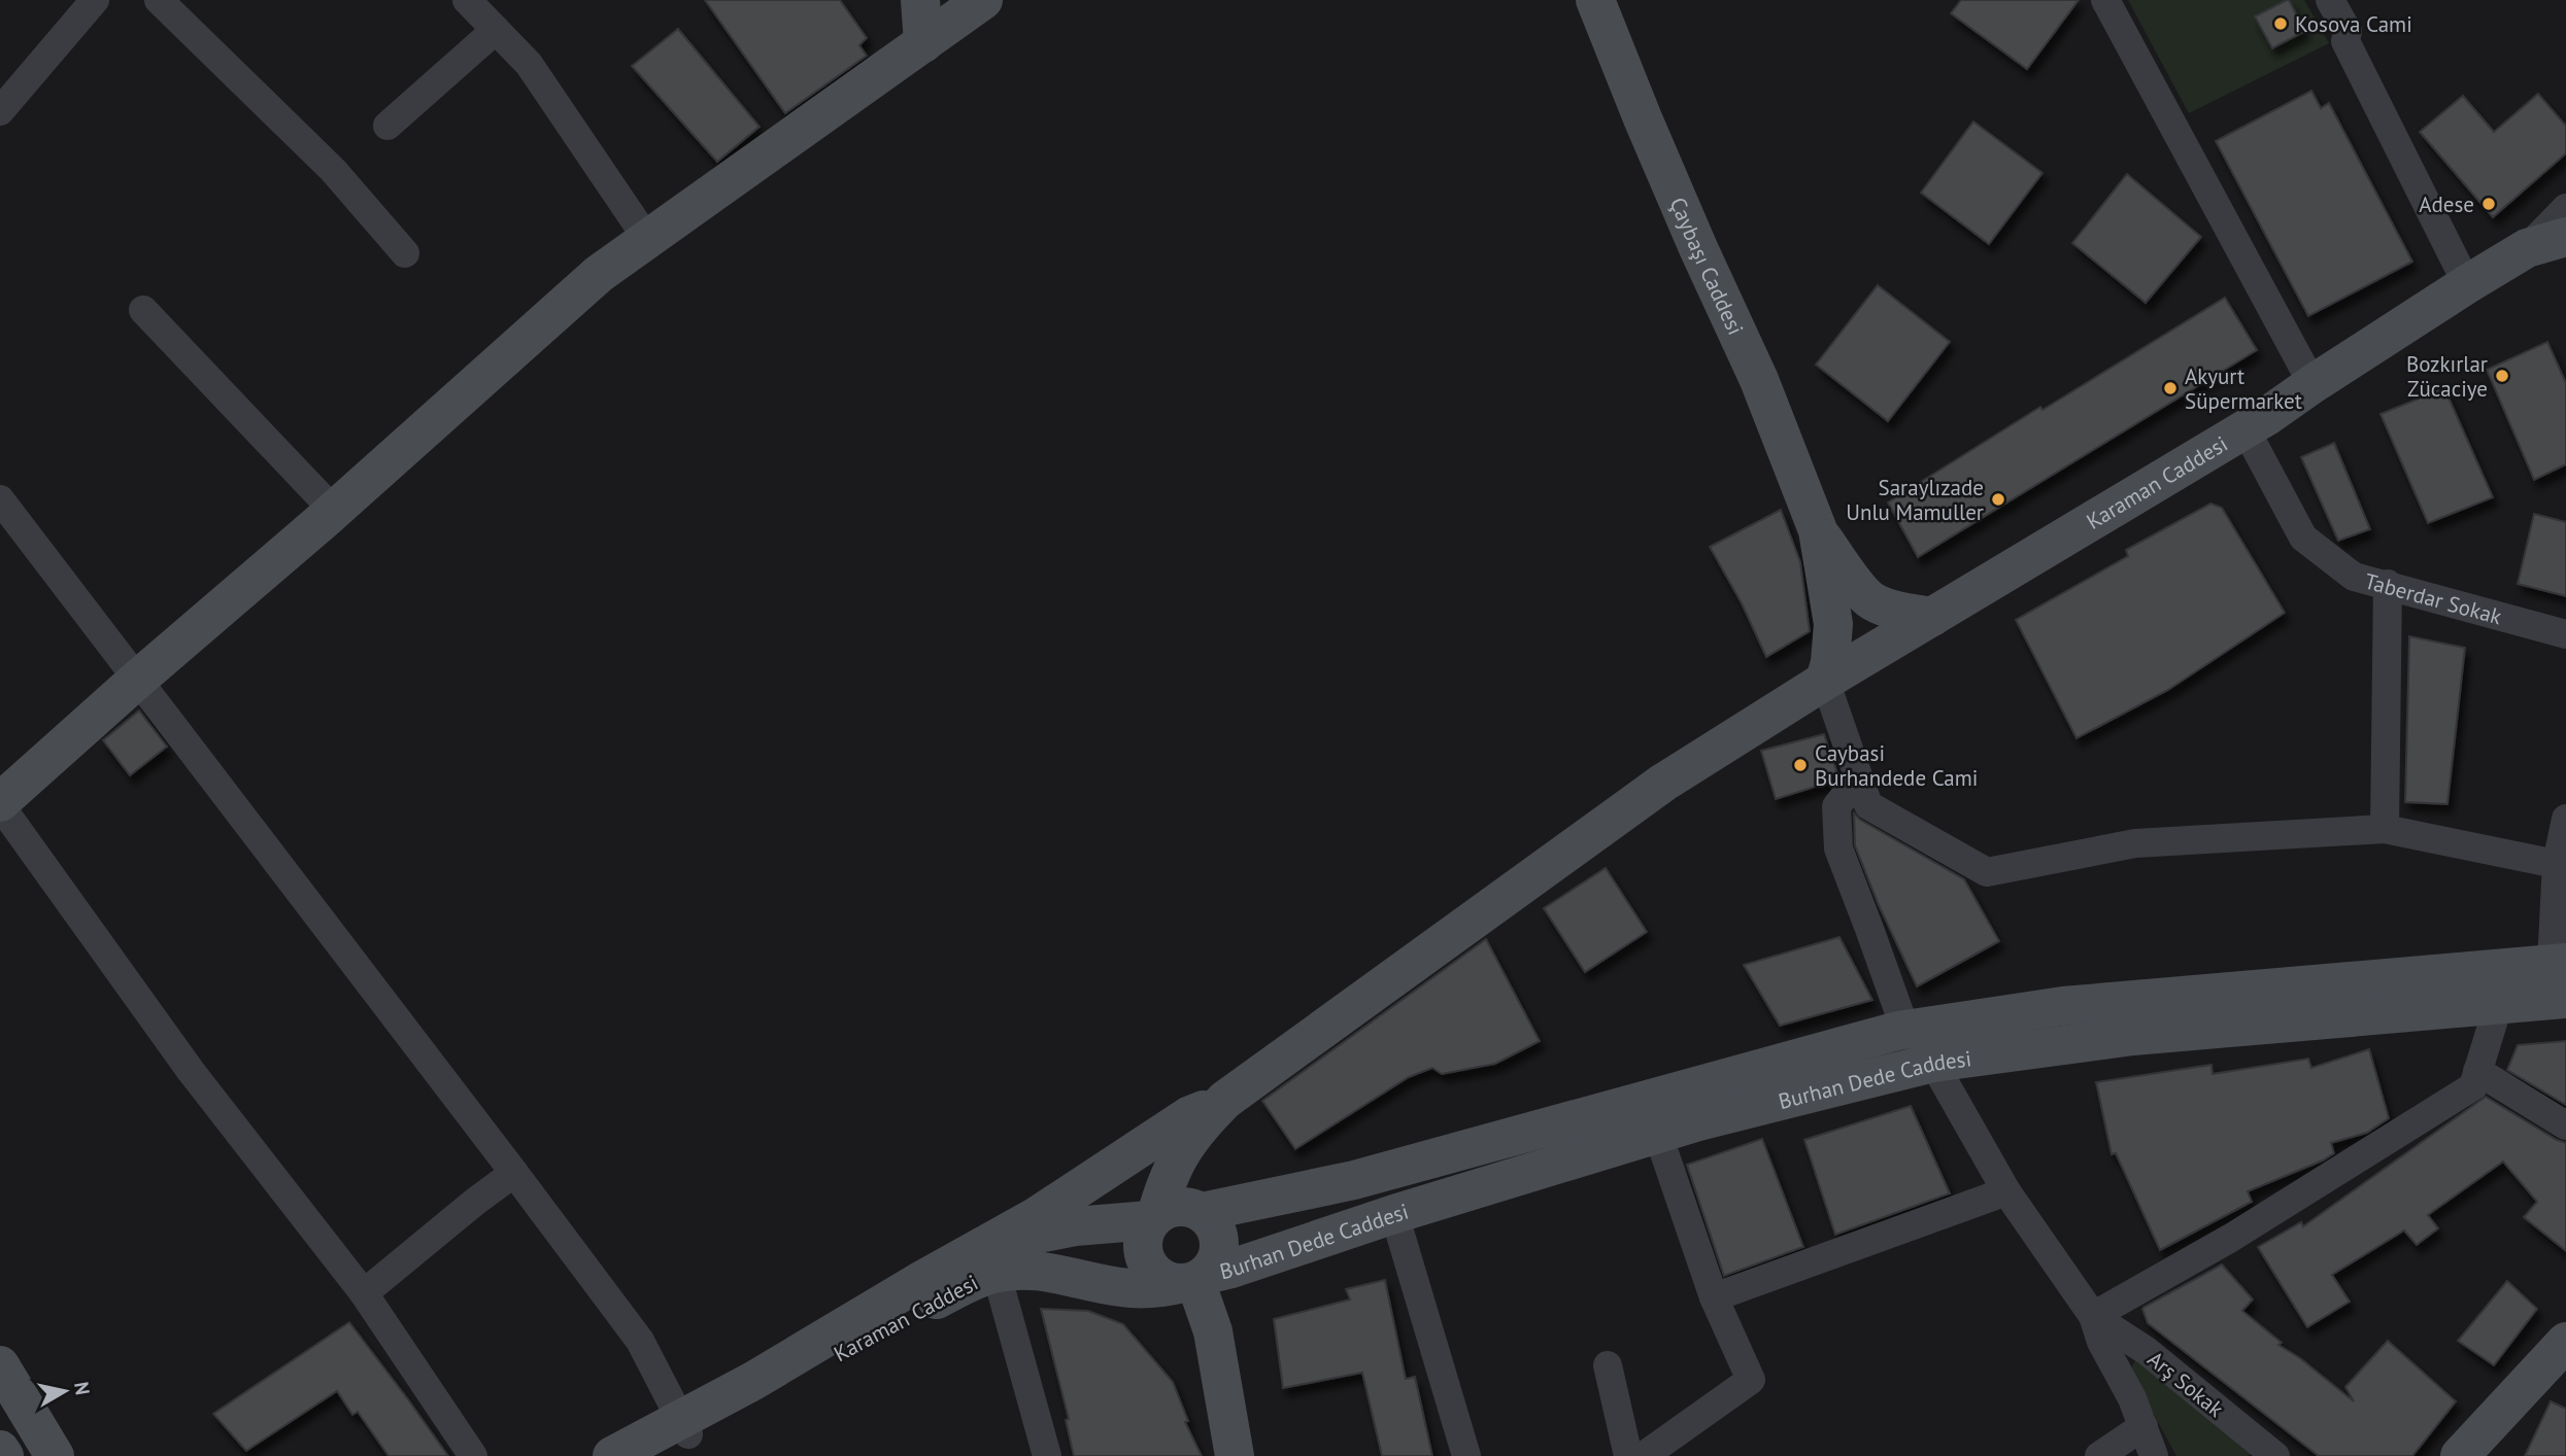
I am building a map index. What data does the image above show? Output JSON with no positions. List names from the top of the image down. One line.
{"streets":{"main road":["Çaybaşı Caddesi","Karaman Caddesi","Burhan Dede Caddesi"],"street":["Taberdar Sokak","Arş Sokak"]},"crossings":[["Karaman Caddesi","Taberdar Sokak"],["Karaman Caddesi","Burhan Dede Caddesi"]],"places":["Kosova Cami","Adese","Bozkırlar Zücaciye","Akyurt Süpermarket","Saraylızade Unlu Mamuller","Caybasi Burhandede Cami"],"north":"right"}
